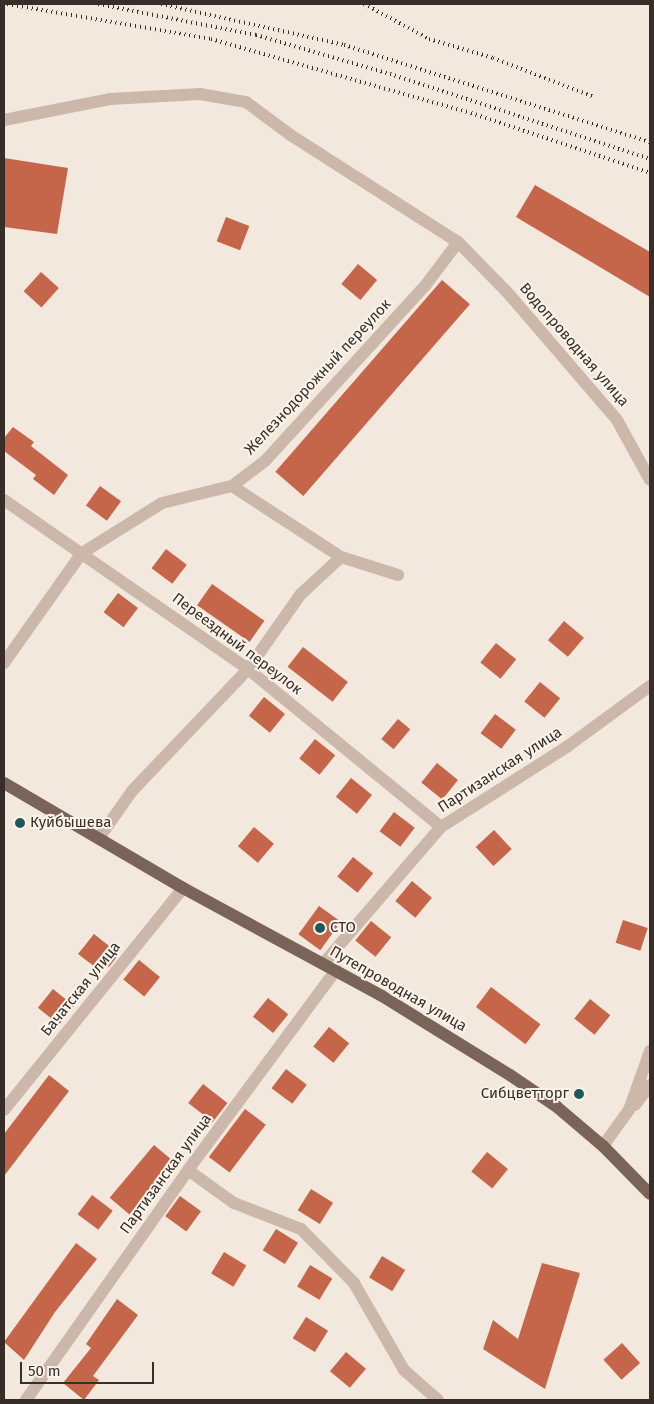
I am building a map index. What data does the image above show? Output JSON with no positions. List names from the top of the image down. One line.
{"streets":{"main road":["Путепроводная улица"],"street":["Водопроводная улица","Железнодорожный переулок","Переездный переулок","Партизанская улица","Бачатская улица"]},"crossings":[["Водопроводная улица","Железнодорожный переулок"],["Железнодорожный переулок","Переездный переулок"],["Переездный переулок","Партизанская улица"],["Партизанская улица","Путепроводная улица"],["Бачатская улица","Путепроводная улица"]],"places":["Куйбышева","СТО","Сибцветторг"],"scale_bar":"50 m"}
